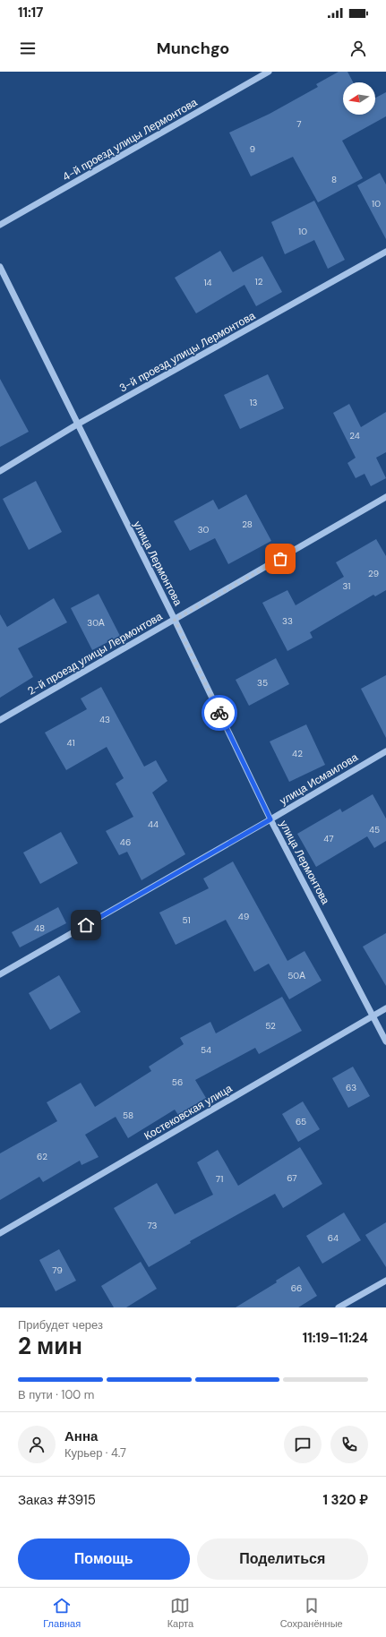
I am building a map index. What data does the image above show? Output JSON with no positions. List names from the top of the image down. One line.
{"streets":{"street":["4-й проезд улицы Лермонтова","3-й проезд улицы Лермонтова","улица Лермонтова","2-й проезд улицы Лермонтова","улица Исмаилова","Костековская улица"]},"crossings":[["3-й проезд улицы Лермонтова","улица Лермонтова"],["улица Лермонтова","2-й проезд улицы Лермонтова"],["улица Лермонтова","улица Исмаилова"],["улица Лермонтова","Костековская улица"]],"house_numbers":["7","9","8","10","10","12","14","13","24","28","30","29","31","33","30А","35","43","41","42","44","45","47","46","49","51","48","50А","52","54","56","63","58","65","62","67","71","73","64","79","66"],"north":"left","page":{"status":"11:17","header":"Munchgo","heading":["2 мин","Прибудет через","11:19–11:24"],"panel":["Анна","Курьер · 4.7","Заказ #3915","1 320 ₽"],"bar":"В пути · 100 m","buttons":["Помощь","Поделиться"],"tabs":["Главная","Карта","Сохранённые"]}}
